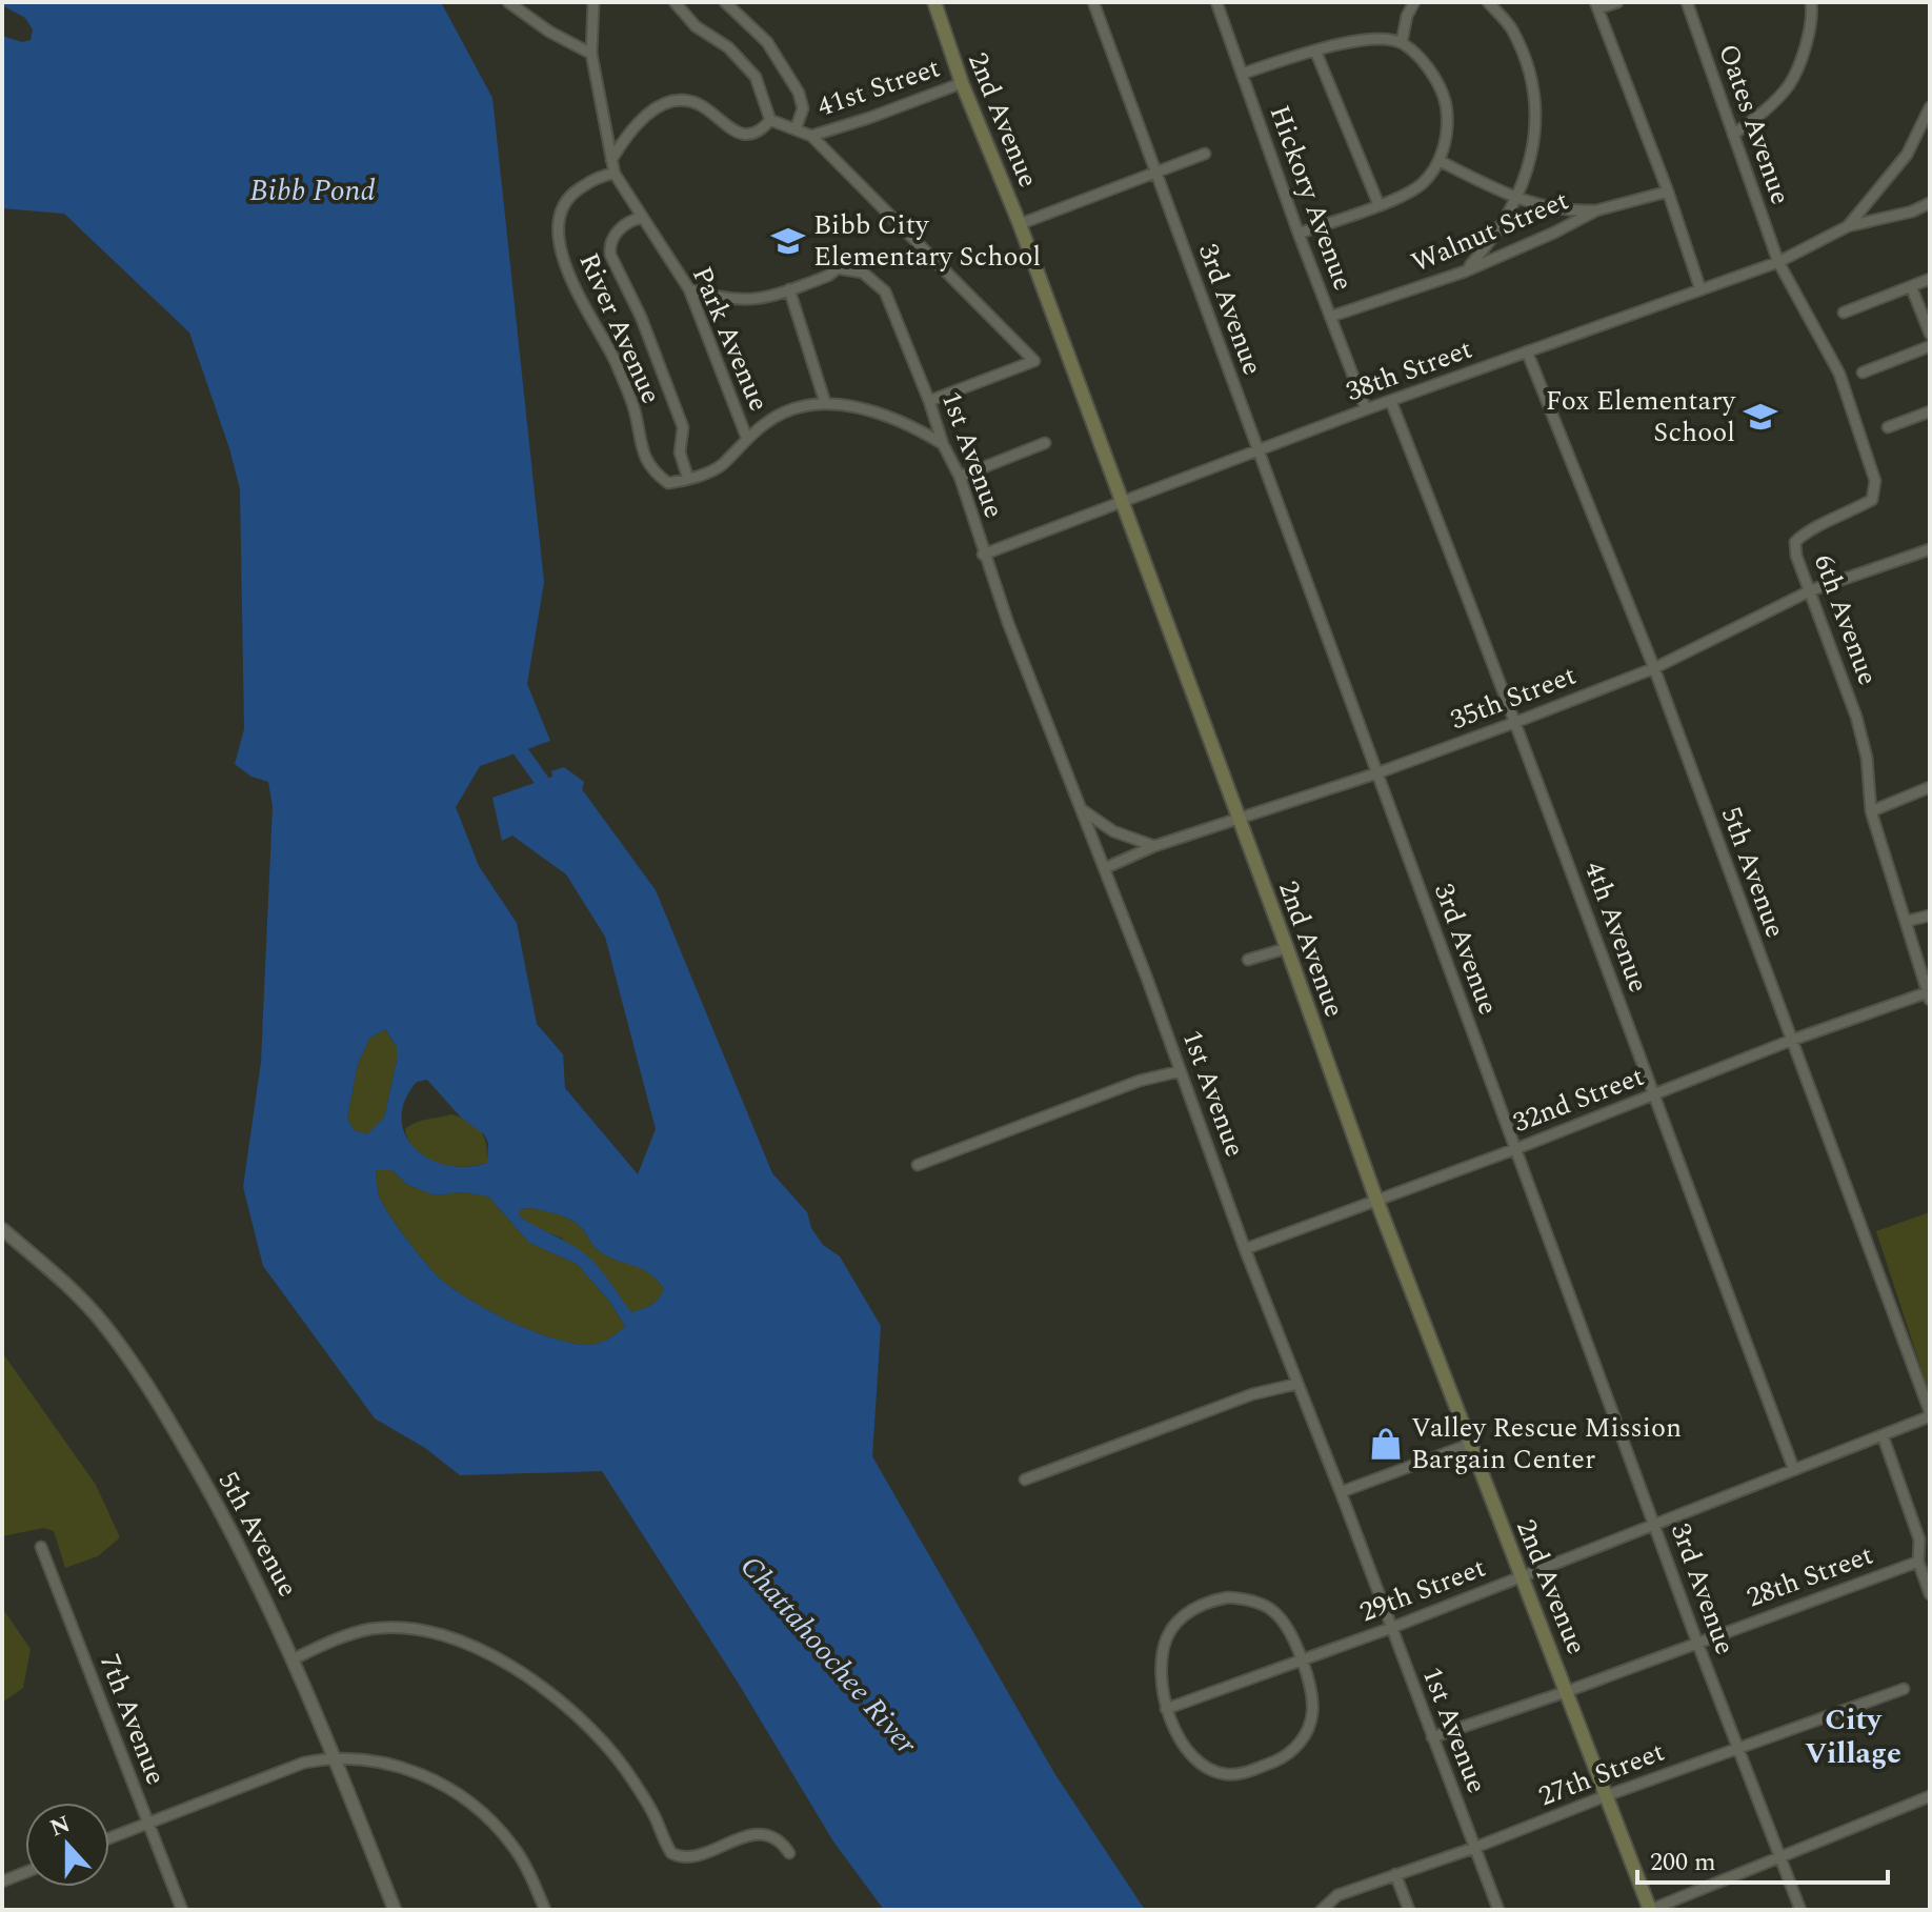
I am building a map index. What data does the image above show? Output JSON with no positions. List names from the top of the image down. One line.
{"streets":{"main road":["2nd Avenue"],"street":["41st Street","Oates Avenue","Hickory Avenue","Walnut Street","3rd Avenue","River Avenue","Park Avenue","38th Street","1st Avenue","6th Avenue","35th Street","5th Avenue","4th Avenue","32nd Street","28th Street","29th Street","7th Avenue","27th Street"]},"crossings":[["41st Street","2nd Avenue"],["2nd Avenue","38th Street"],["2nd Avenue","35th Street"],["2nd Avenue","32nd Street"],["2nd Avenue","28th Street"],["2nd Avenue","29th Street"],["2nd Avenue","27th Street"],["Oates Avenue","38th Street"],["Oates Avenue","6th Avenue"],["Hickory Avenue","Walnut Street"],["Hickory Avenue","38th Street"],["3rd Avenue","38th Street"],["3rd Avenue","35th Street"],["3rd Avenue","32nd Street"],["3rd Avenue","28th Street"],["3rd Avenue","29th Street"],["3rd Avenue","27th Street"],["River Avenue","Park Avenue"],["38th Street","1st Avenue"],["38th Street","6th Avenue"],["38th Street","5th Avenue"],["38th Street","4th Avenue"],["1st Avenue","35th Street"],["1st Avenue","32nd Street"],["1st Avenue","28th Street"],["1st Avenue","29th Street"],["1st Avenue","27th Street"],["6th Avenue","35th Street"],["6th Avenue","32nd Street"],["35th Street","5th Avenue"],["35th Street","4th Avenue"],["5th Avenue","32nd Street"],["5th Avenue","29th Street"],["4th Avenue","32nd Street"],["4th Avenue","29th Street"]],"districts":["City Village"],"water":["Bibb Pond","Chattahoochee River"],"places":{"school or university":["Bibb City Elementary School","Fox Elementary School"],"shop":["Valley Rescue Mission Bargain Center"]},"scale_bar":"200 m","north":"top"}
